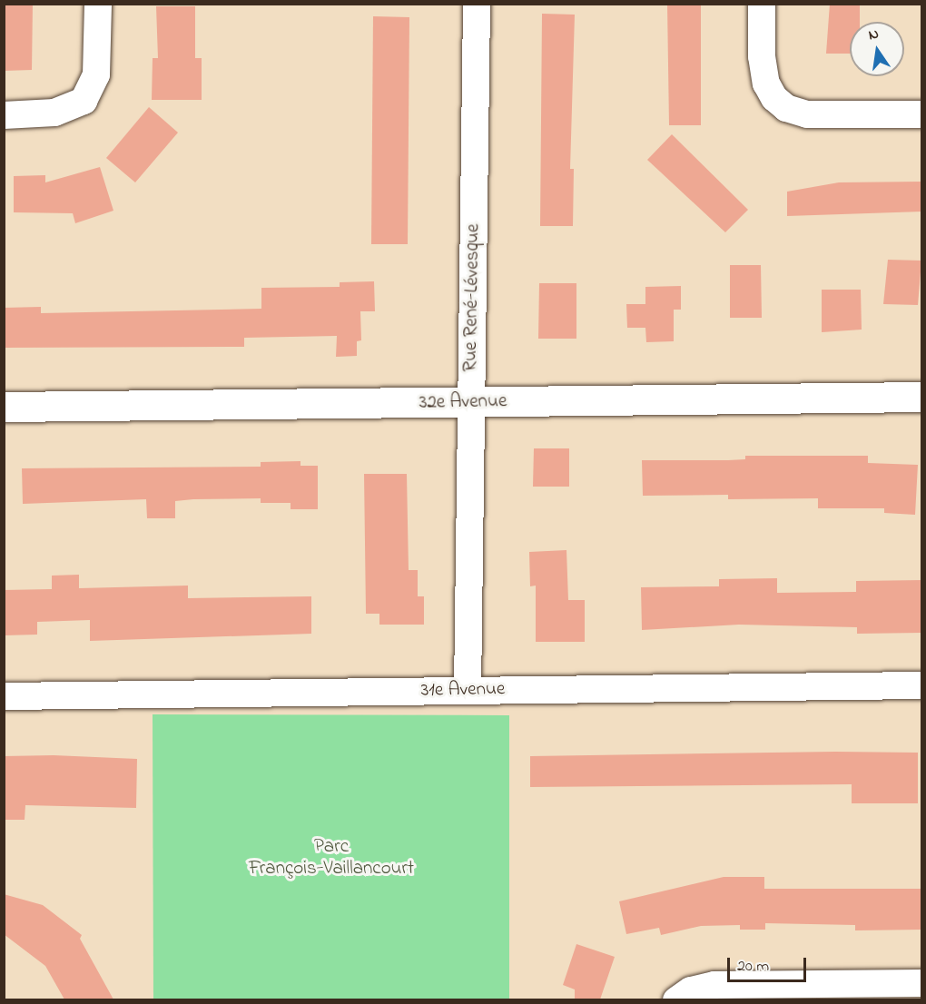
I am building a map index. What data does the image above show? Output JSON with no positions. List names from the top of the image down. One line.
{"streets":{"street":["Rue René-Lévesque","32e Avenue","31e Avenue"]},"crossings":[["Rue René-Lévesque","32e Avenue"],["Rue René-Lévesque","31e Avenue"]],"parks":["Parc François-Vaillancourt"],"scale_bar":"20 m","north":"top"}
